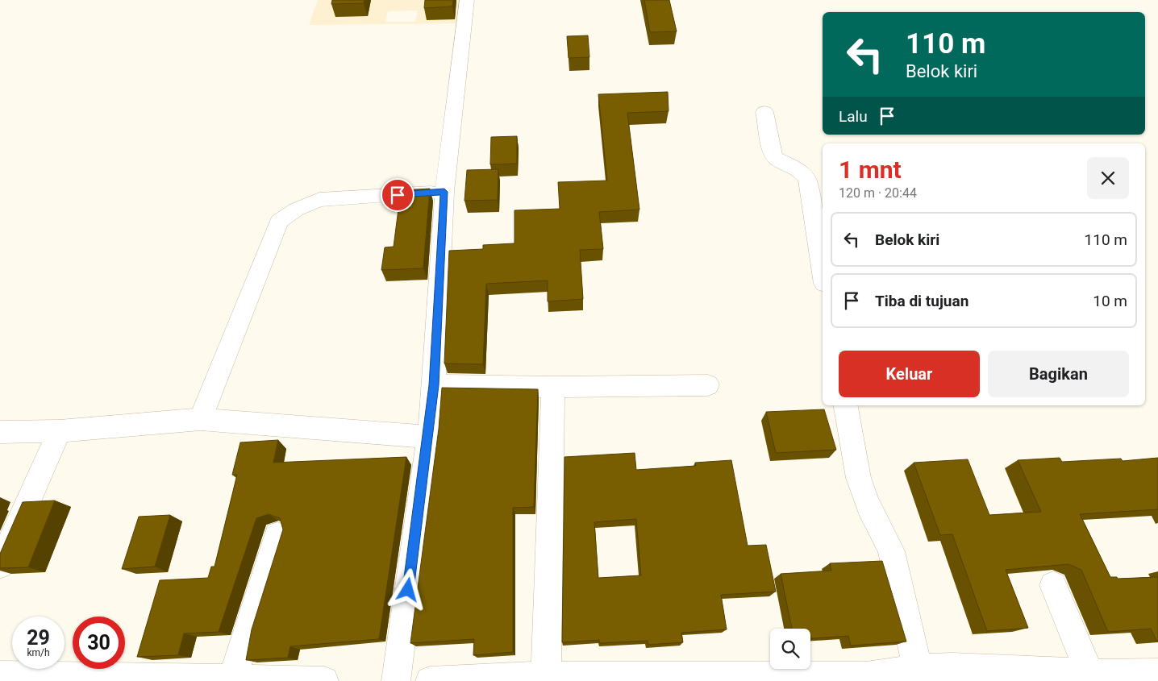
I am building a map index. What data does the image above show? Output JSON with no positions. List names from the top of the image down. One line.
{"page":{"turn":["110 m","Belok kiri"],"then":"Lalu","heading":["1 mnt","120 m · 20:44"],"list":[{"name":"Belok kiri","value":"110 m"},{"name":"Tiba di tujuan","value":"10 m"}],"buttons":["Keluar","Bagikan"],"speed":"29 km/h","limit":"30"}}
